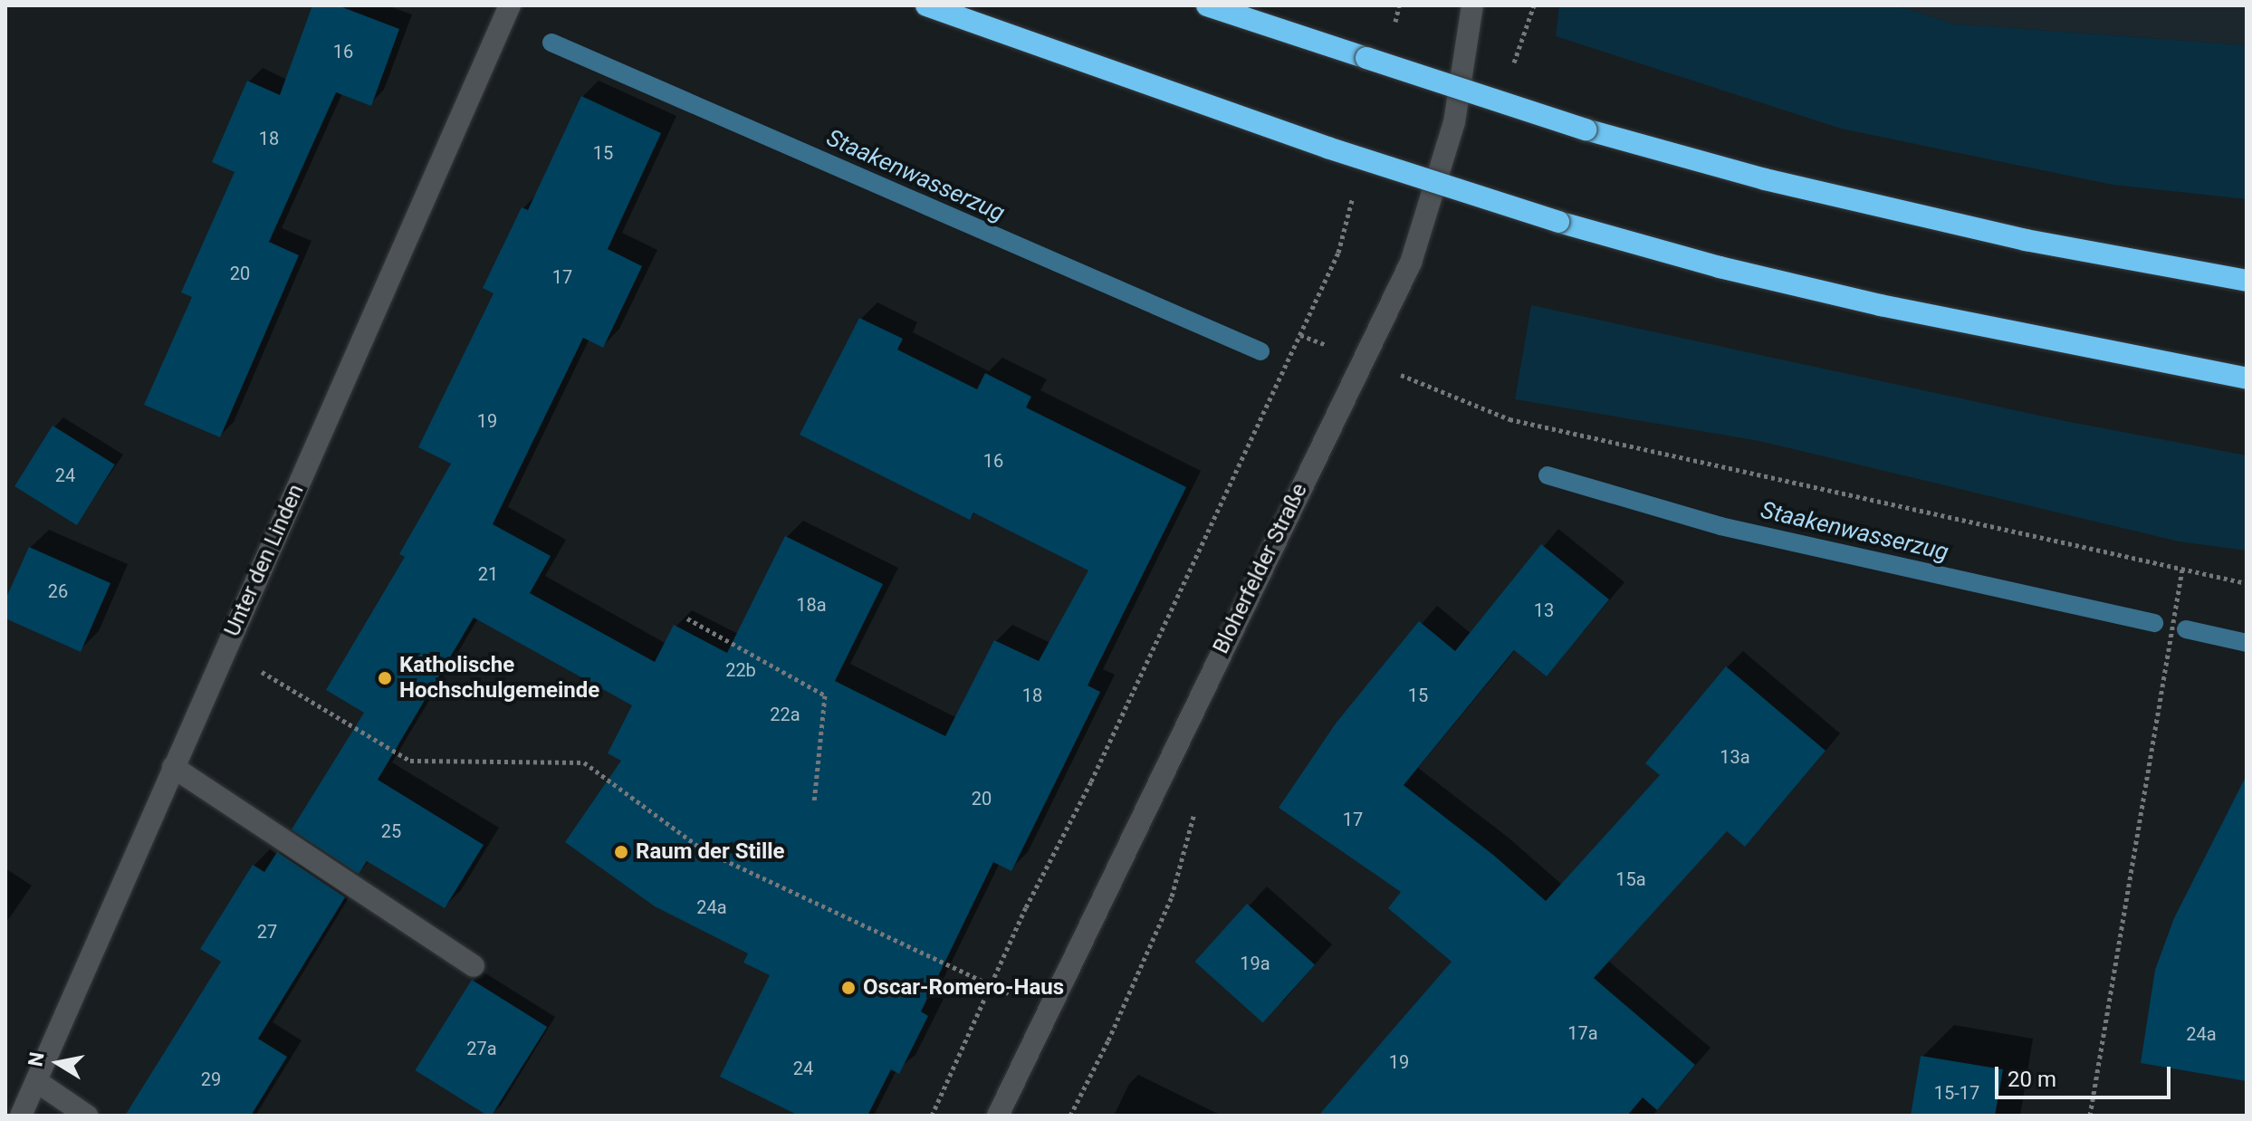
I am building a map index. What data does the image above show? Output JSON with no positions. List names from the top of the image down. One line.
{"streets":{"street":["Unter den Linden","Bloherfelder Straße"]},"water":["Staakenwasserzug"],"places":["Katholische Hochschulgemeinde","Raum der Stille","Oscar-Romero-Haus"],"house_numbers":["16","18","15","20","17","19","16","24","21","26","18a","13","22b","18","15","22a","13a","20","17","25","15a","24a","27","19a","17a","24a","27a","19","24","29","15-17"],"scale_bar":"20 m","north":"left"}
